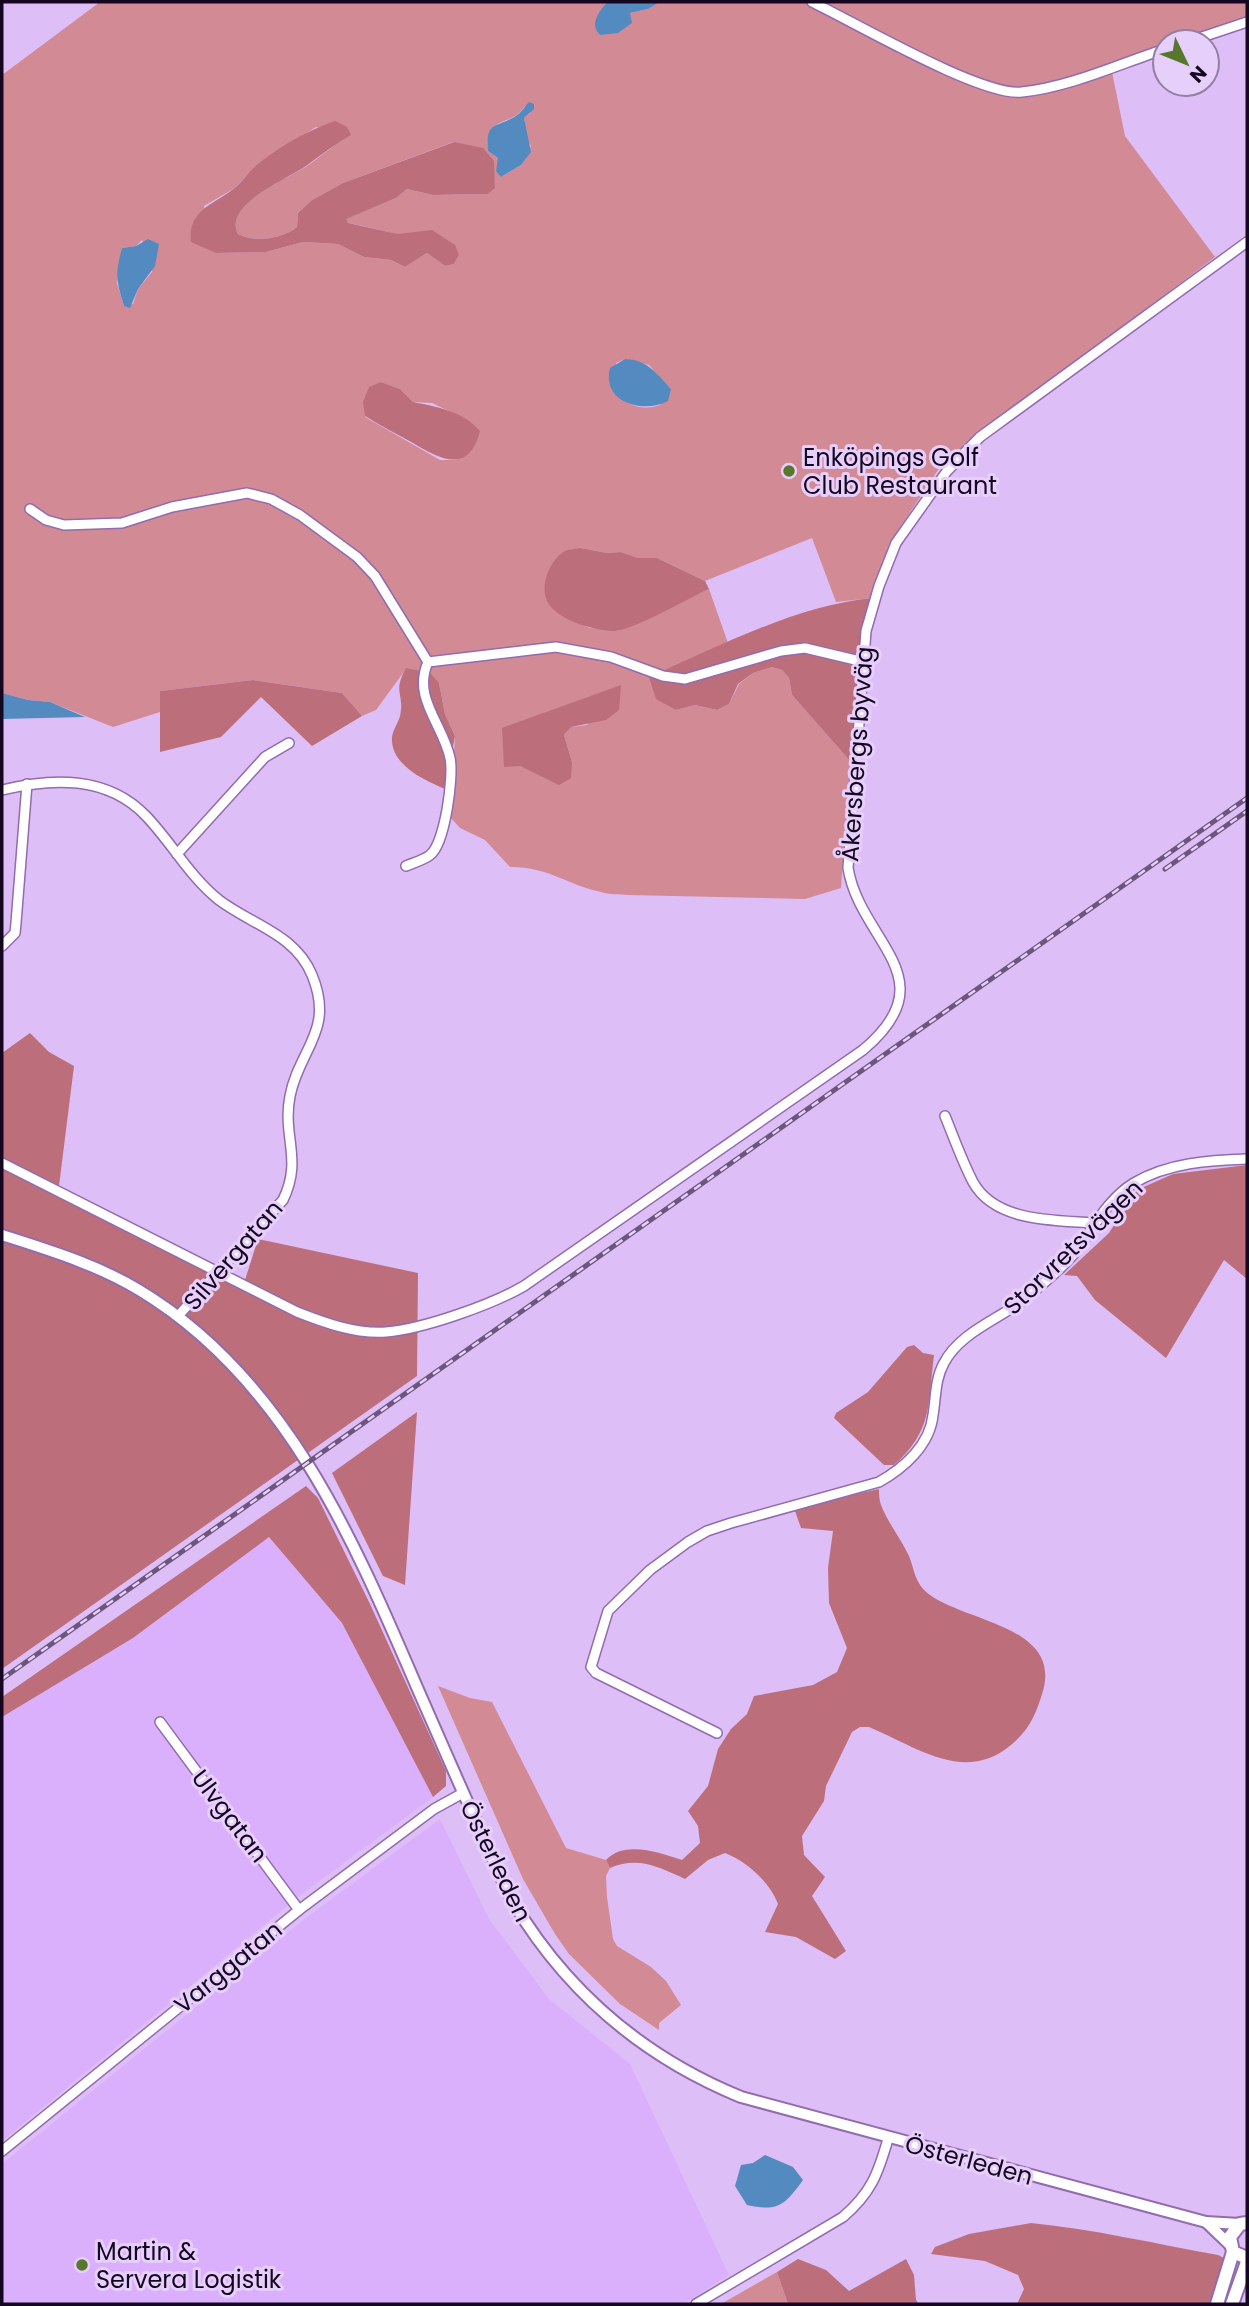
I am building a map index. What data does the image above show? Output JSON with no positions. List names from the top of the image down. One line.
{"streets":{"street":["Åkersbergs byväg","Storvretsvägen","Silvergatan","Ulvgatan","Österleden","Varggatan"]},"crossings":[["Åkersbergs byväg","Silvergatan"],["Silvergatan","Österleden"],["Ulvgatan","Varggatan"],["Österleden","Varggatan"]],"places":["Enköpings Golf Club Restaurant","Martin & Servera Logistik"],"north":"bottom right"}
